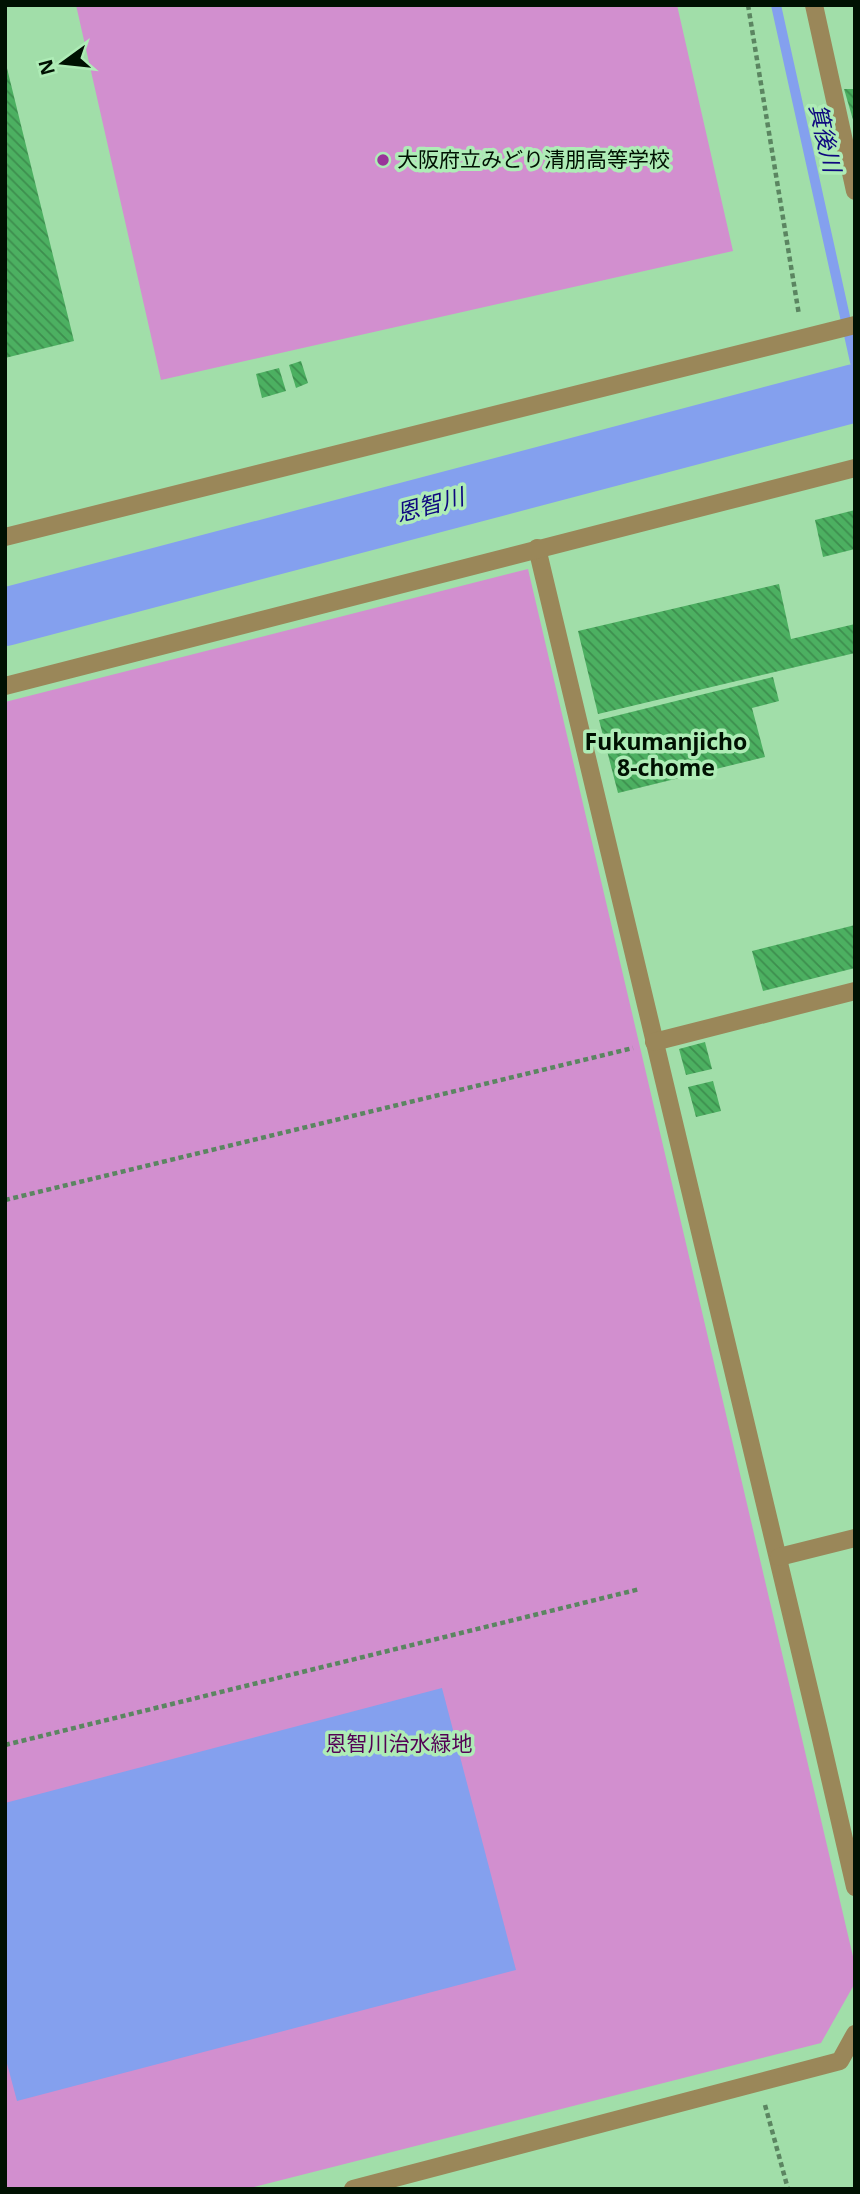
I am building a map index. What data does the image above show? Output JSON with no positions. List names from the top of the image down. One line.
{"districts":["Fukumanjicho 8-chome"],"water":["箕後川","恩智川"],"parks":["恩智川治水緑地"],"places":["大阪府立みどり清朋高等学校"],"north":"left"}
